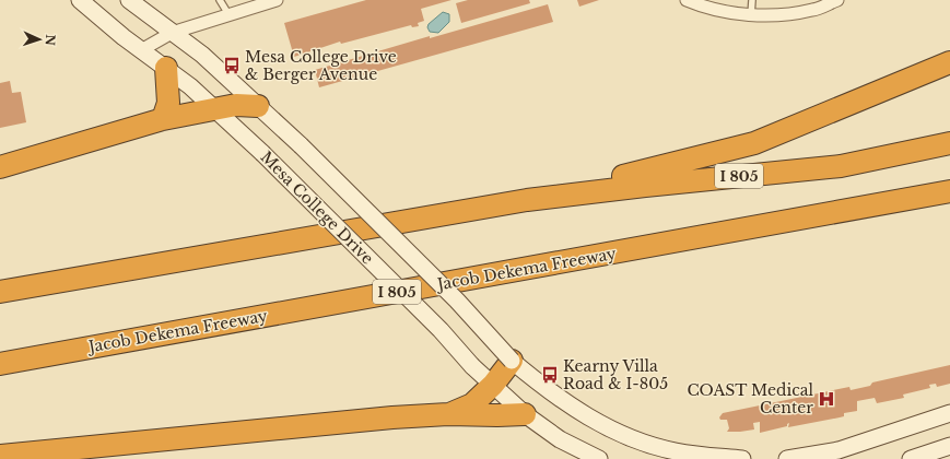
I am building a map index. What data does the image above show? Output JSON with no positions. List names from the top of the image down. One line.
{"streets":{"highway":["I 805","Jacob Dekema Freeway"],"main road":["Mesa College Drive"]},"places":{"bus stop":["Mesa College Drive & Berger Avenue","Kearny Villa Road & I-805"],"hospital":["COAST Medical Center"]},"north":"right"}
